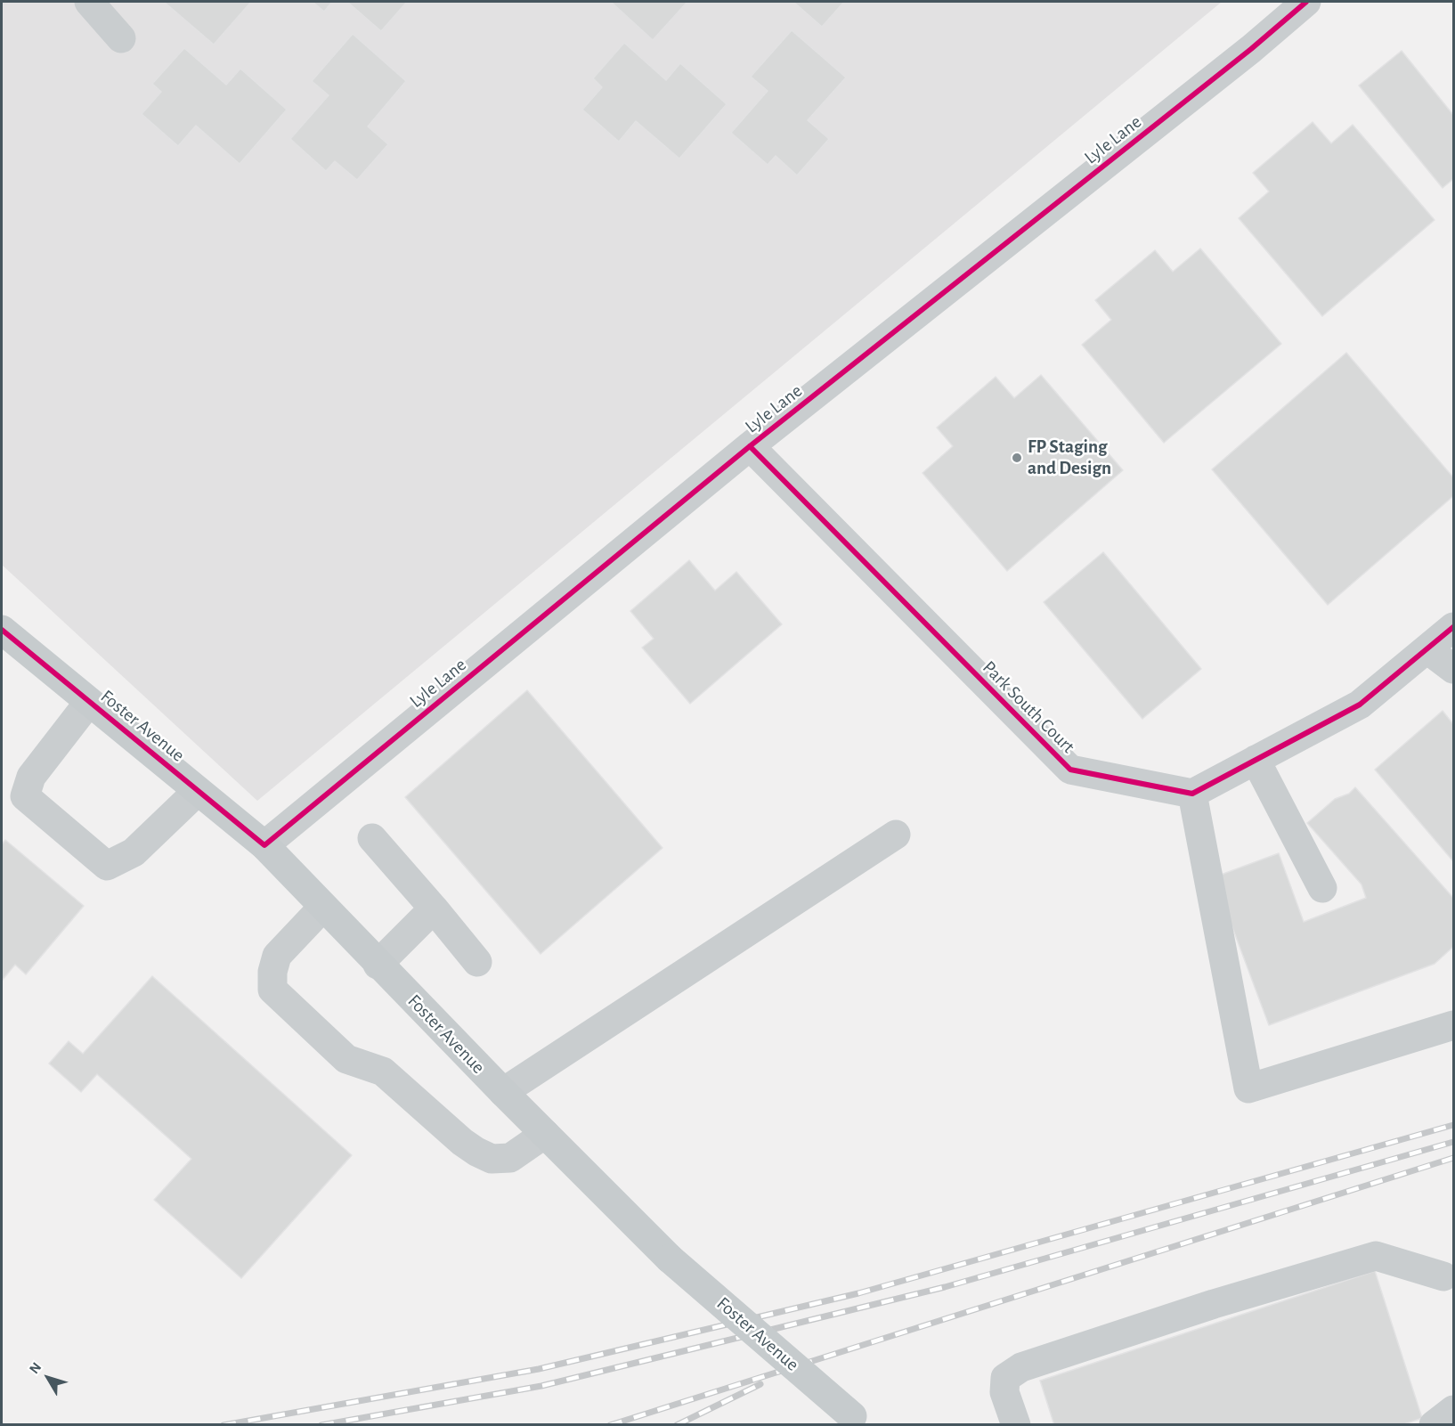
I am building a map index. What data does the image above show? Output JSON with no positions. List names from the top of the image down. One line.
{"streets":{"main road":["Foster Avenue"],"street":["Lyle Lane","Park South Court"]},"crossings":[["Lyle Lane","Park South Court"],["Lyle Lane","Foster Avenue"]],"places":["FP Staging and Design"],"north":"top left"}
